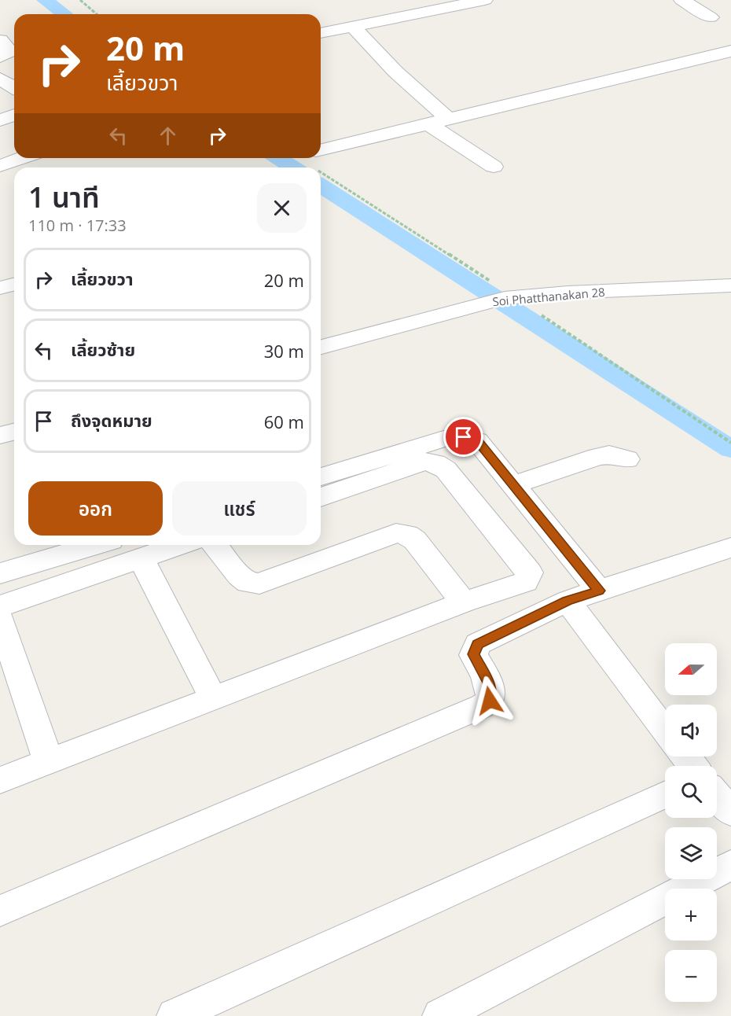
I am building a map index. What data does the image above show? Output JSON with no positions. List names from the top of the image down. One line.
{"streets":{"street":["Soi Phatthanakan 28"]},"north":"left","page":{"turn":["20 m","เลี้ยวขวา"],"heading":["1 นาที","110 m · 17:33"],"list":[{"name":"เลี้ยวขวา","value":"20 m"},{"name":"เลี้ยวซ้าย","value":"30 m"},{"name":"ถึงจุดหมาย","value":"60 m"}],"buttons":["ออก","แชร์"],"map_buttons":["+","−"]}}
